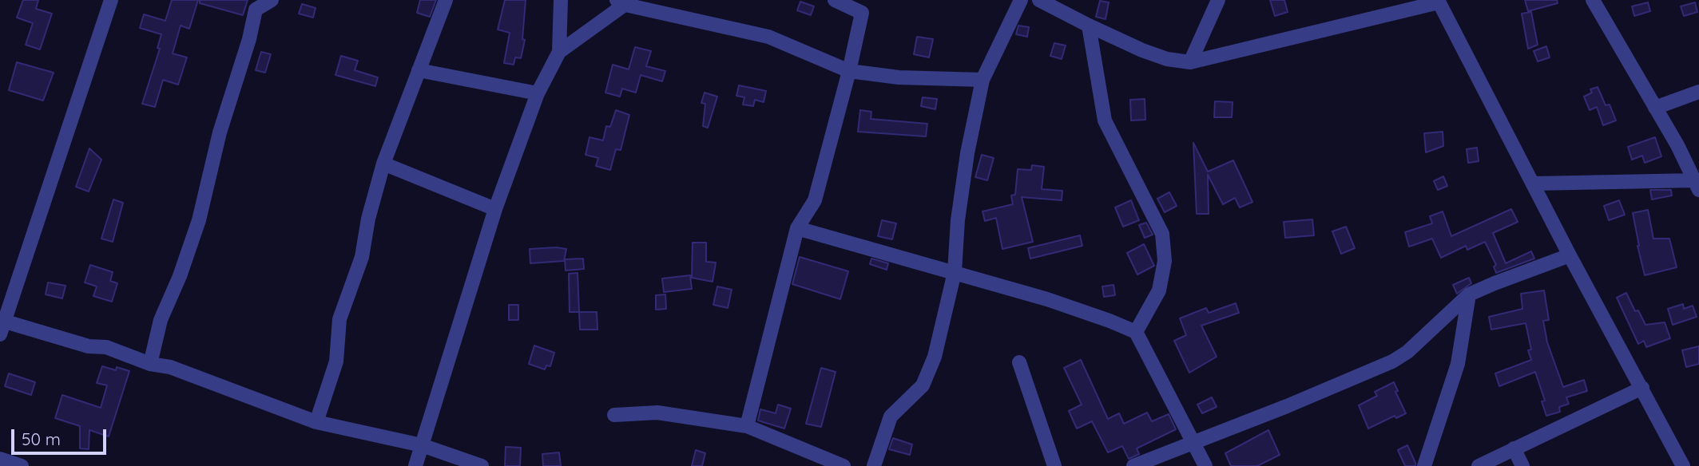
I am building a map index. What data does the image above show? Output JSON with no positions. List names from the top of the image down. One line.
{"scale_bar":"50 m"}
